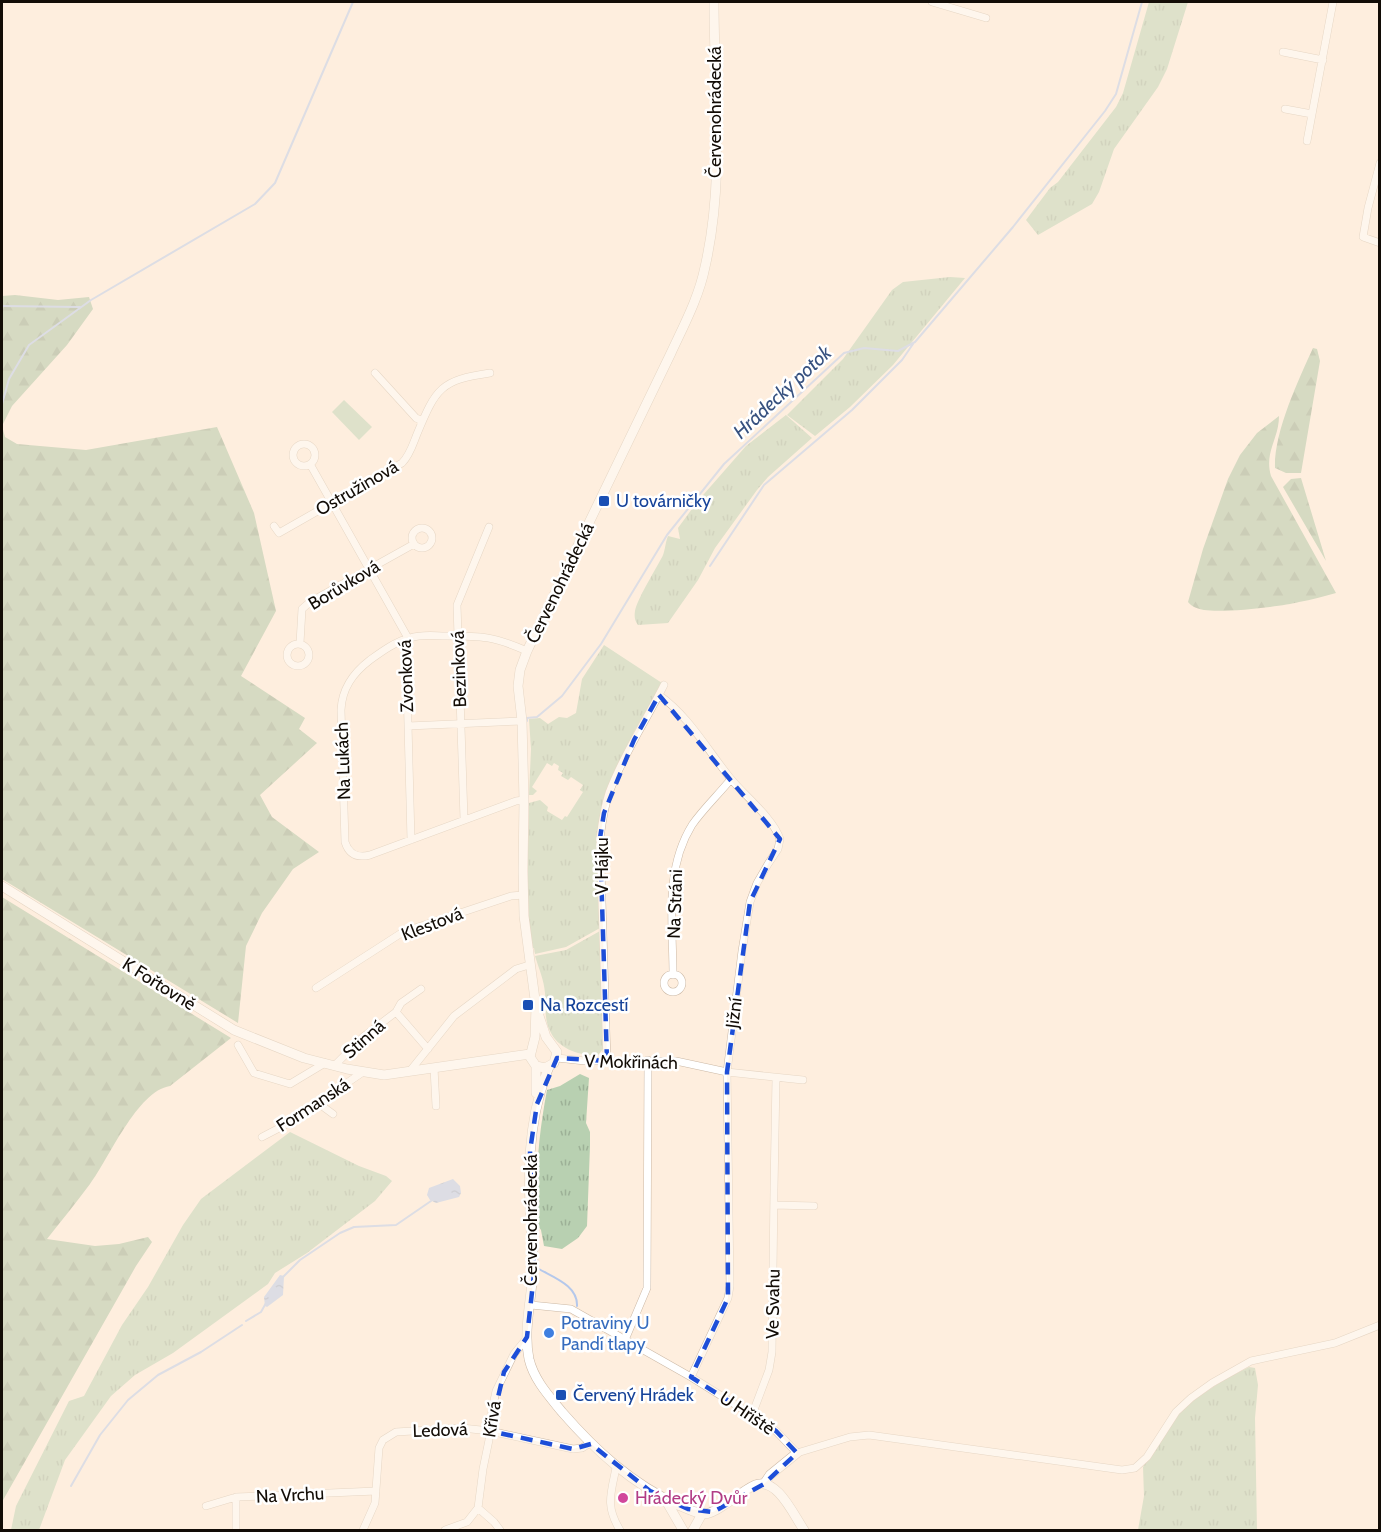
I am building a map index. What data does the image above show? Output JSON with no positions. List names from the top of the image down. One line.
{"streets":{"street":["Červenohrádecká","Ostružinová","Borůvková","Bezinková","Zvonková","Na Lukách","V Hájku","Na Stráni","Klestová","K Fořtovně","Jižní","Stinná","V Mokřinách","Formanská","Ve Svahu","U Hřiště","Křivá","Ledová","Na Vrchu"]},"crossings":[["Červenohrádecká","Na Lukách"],["Červenohrádecká","Klestová"],["Červenohrádecká","K Fořtovně"],["Červenohrádecká","V Mokřinách"],["Červenohrádecká","U Hřiště"],["Červenohrádecká","Křivá"],["Červenohrádecká","Ledová"],["Ostružinová","Zvonková"],["Borůvková","Zvonková"],["Bezinková","Na Lukách"],["Zvonková","Na Lukách"],["V Hájku","Jižní"],["V Hájku","V Mokřinách"],["Na Stráni","Jižní"],["K Fořtovně","Stinná"],["K Fořtovně","V Mokřinách"],["K Fořtovně","Formanská"],["Jižní","V Mokřinách"],["Jižní","U Hřiště"],["V Mokřinách","Ve Svahu"],["Ve Svahu","U Hřiště"],["Křivá","Ledová"],["Ledová","Na Vrchu"]],"water":["Hrádecký potok"],"places":{"transit":["U továrničky","Na Rozcestí","Červený Hrádek"],"other":["Potraviny U Pandí tlapy","Hrádecký Dvůr"]}}
